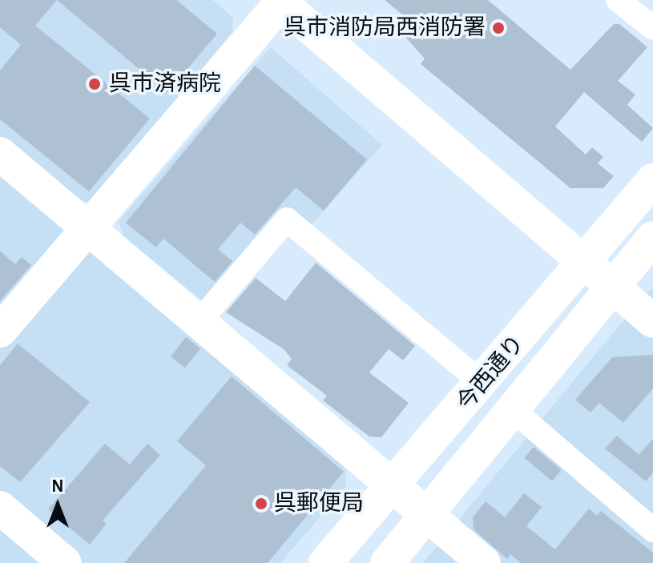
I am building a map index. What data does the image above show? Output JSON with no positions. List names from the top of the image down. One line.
{"streets":{"street":["今西通り"]},"places":["呉市消防局西消防署","呉市済病院","呉郵便局"],"north":"top"}
